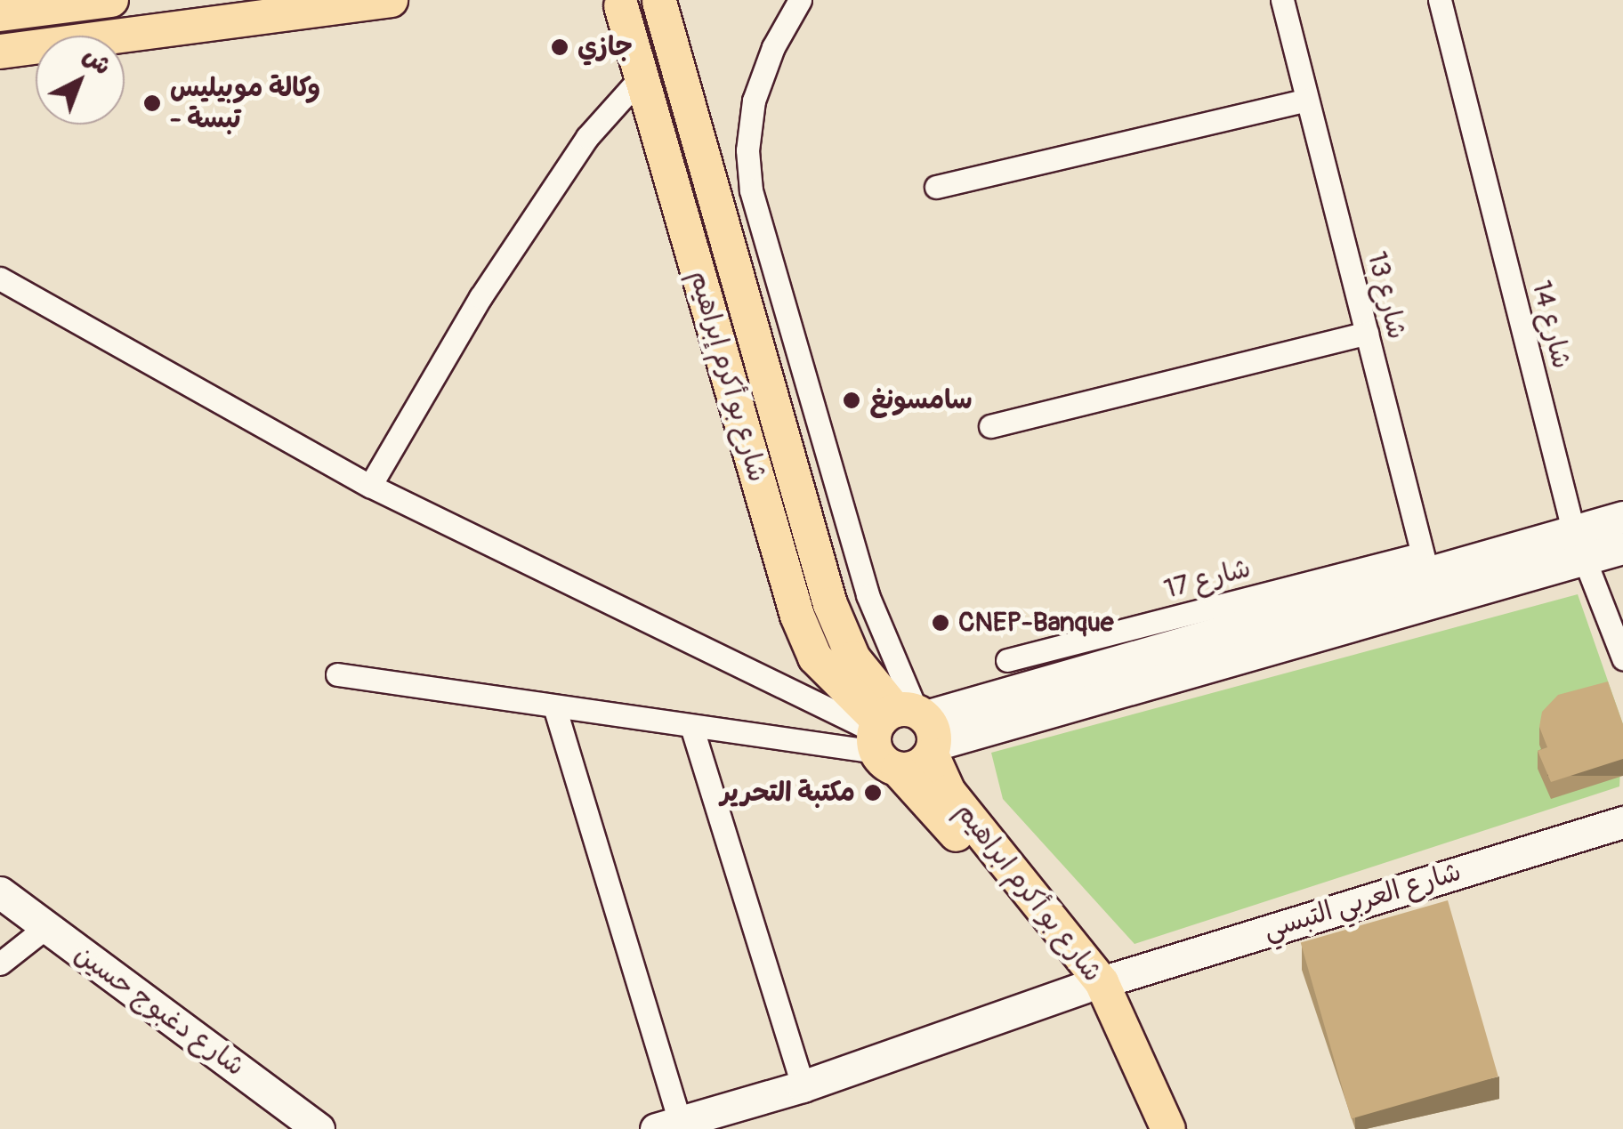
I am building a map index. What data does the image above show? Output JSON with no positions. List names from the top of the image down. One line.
{"streets":{"main road":["شارع بو أكرم إبراهيم","شارع بو أكرم ابراهيم"],"street":["شارع 13","شارع 14","شارع 17","شارع العربي التبسي","شارع دغبوج حسين"]},"crossings":[["شارع 13","شارع 17"],["شارع بو أكرم إبراهيم","شارع بو أكرم ابراهيم"],["شارع بو أكرم ابراهيم","شارع العربي التبسي"]],"places":["جازي","وكالة موبيليس - تبسة","سامسونغ","CNEP-Banque","مكتبة التحرير"],"north":"top right"}
